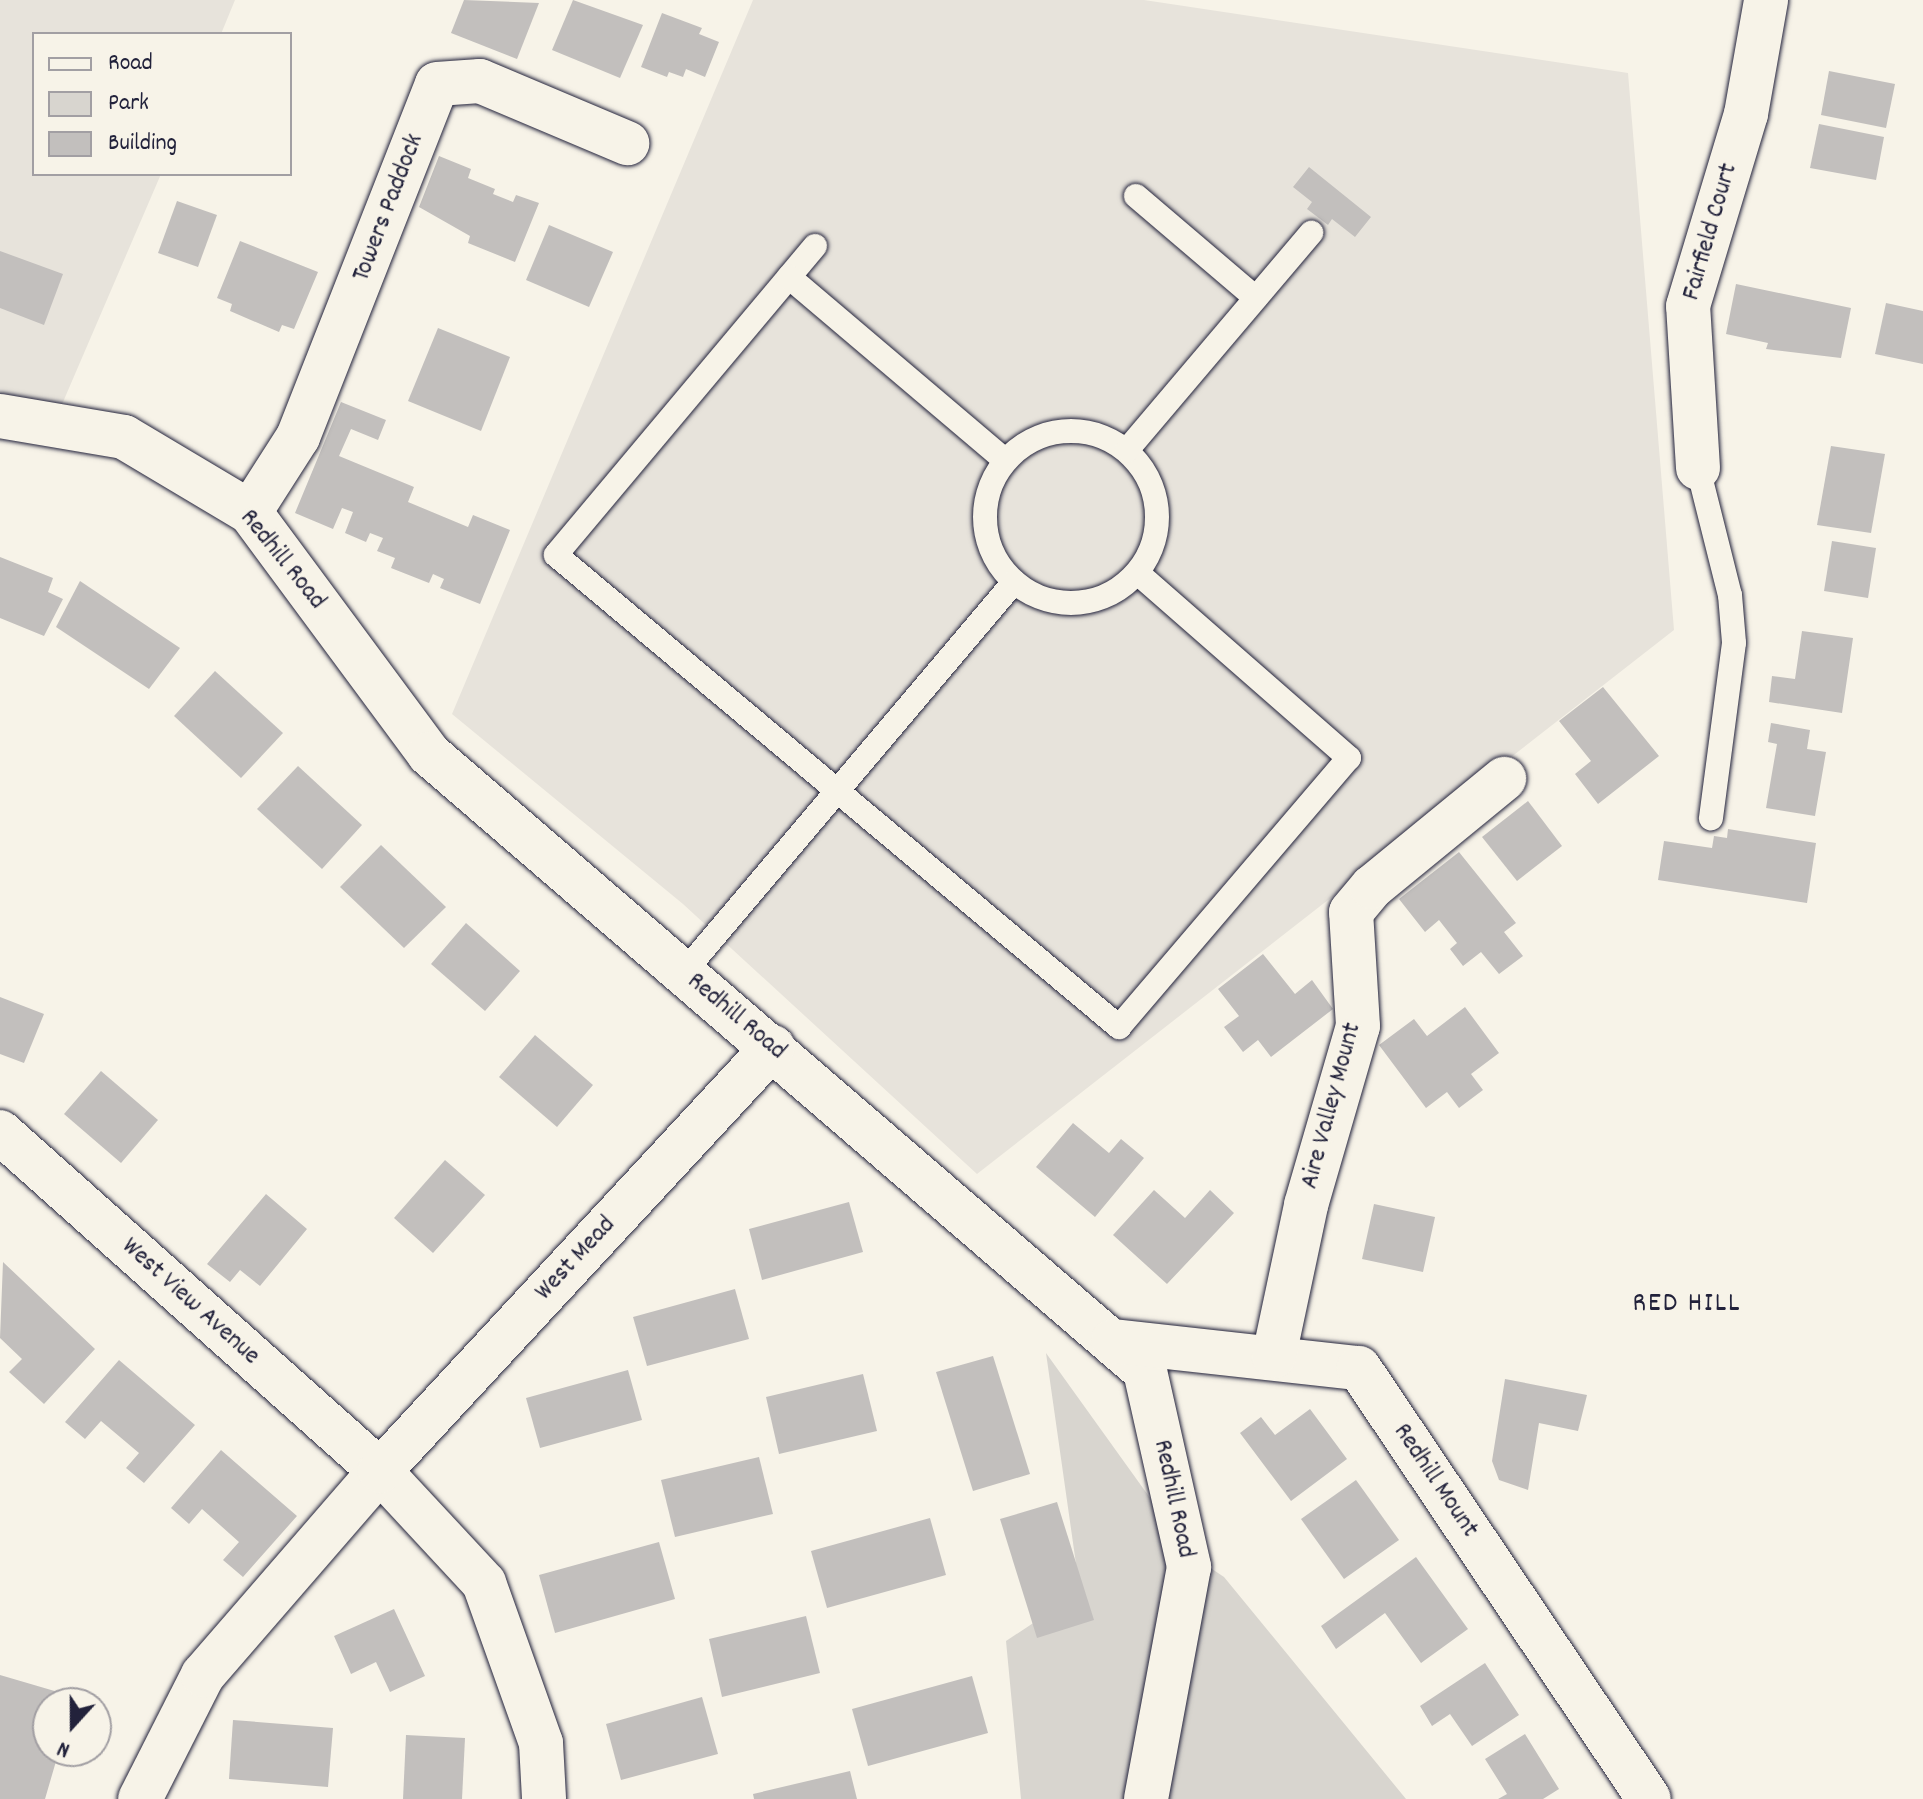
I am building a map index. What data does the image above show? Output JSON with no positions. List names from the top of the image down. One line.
{"streets":{"street":["Towers Paddock","Fairfield Court","Redhill Road","Aire Valley Mount","West Mead","West View Avenue","Redhill Mount"]},"crossings":[["Towers Paddock","Redhill Road"],["Redhill Road","West Mead"],["Redhill Road","Redhill Mount"],["Aire Valley Mount","Redhill Mount"],["West Mead","West View Avenue"]],"districts":["RED HILL"],"legend":["Road","Park","Building"],"north":"bottom"}
